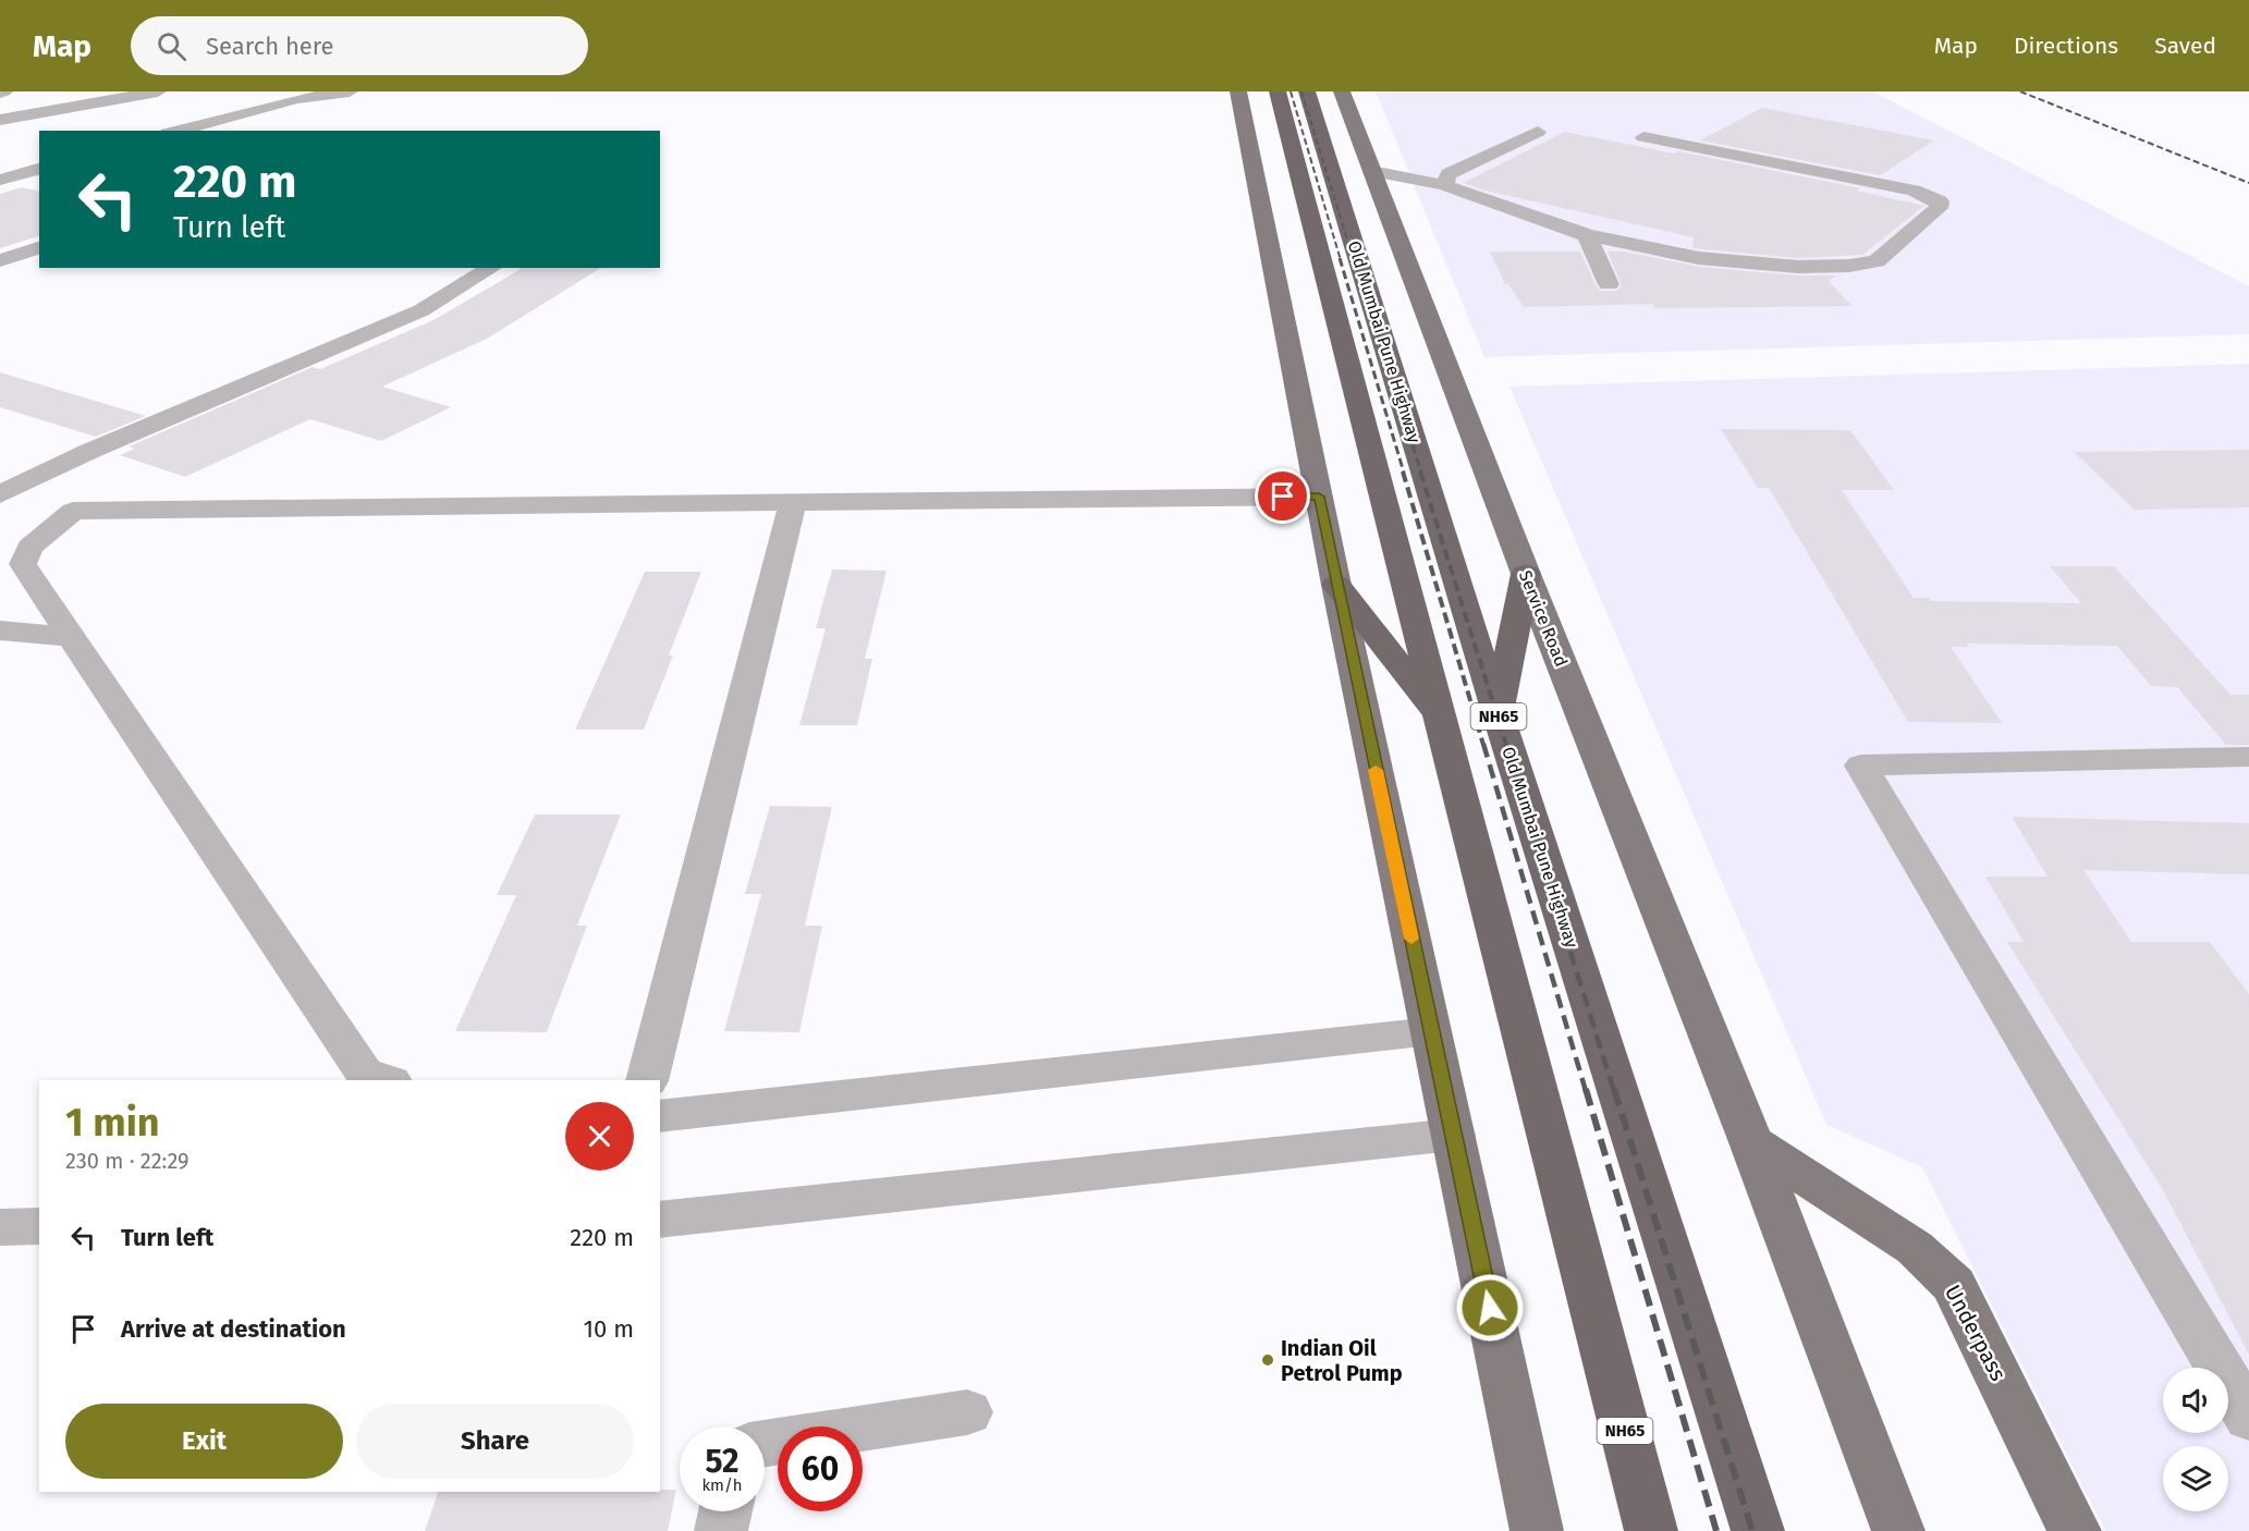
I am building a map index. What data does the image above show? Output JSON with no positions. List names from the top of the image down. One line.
{"streets":{"highway":["Old Mumbai Pune Highway","NH65"],"main road":["Service Road","Underpass"]},"crossings":[["Service Road","Underpass"]],"places":["Indian Oil Petrol Pump"],"page":{"header":"Map","search":"Search here","nav":["Map","Directions","Saved"],"turn":["220 m","Turn left"],"heading":["1 min","230 m · 22:29"],"list":[{"name":"Turn left","value":"220 m"},{"name":"Arrive at destination","value":"10 m"}],"buttons":["Exit","Share"],"speed":"52 km/h","limit":"60"}}
